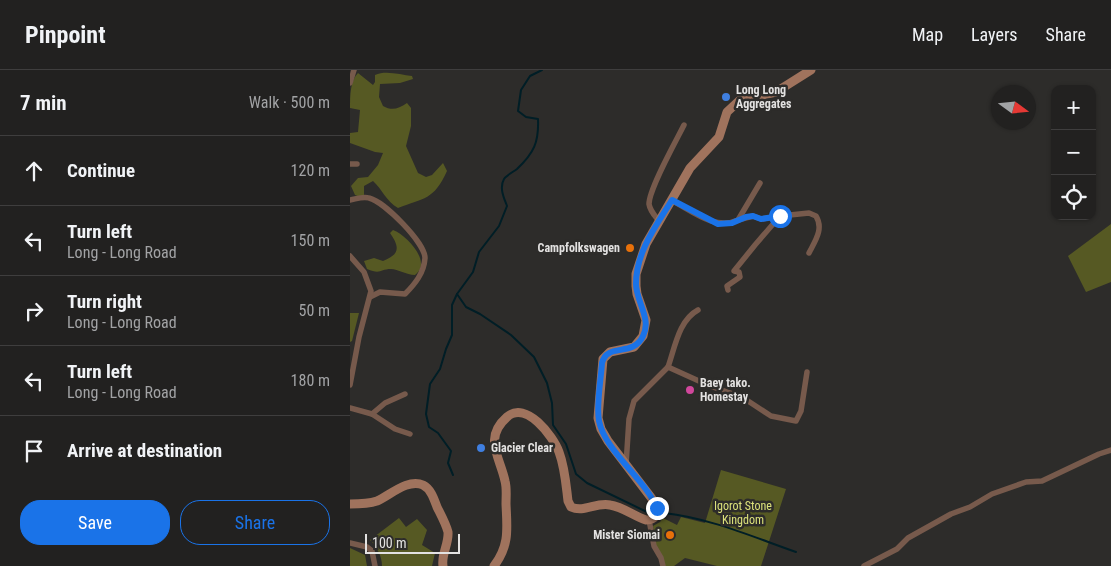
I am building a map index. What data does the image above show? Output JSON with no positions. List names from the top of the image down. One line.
{"parks":["Igorot Stone Kingdom"],"places":["Long Long Aggregates","Campfolkswagen","Baey tako. Homestay","Glacier Clear","Mister Siomai"],"scale_bar":"100 m","north":"right","page":{"header":"Pinpoint","nav":["Map","Layers","Share"],"heading":["7 min","Walk · 500 m"],"map_buttons":["+","−"],"list":[["Continue","120 m"],["Turn left","Long - Long Road","150 m"],["Turn right","Long - Long Road","50 m"],["Turn left","Long - Long Road","180 m"],"Arrive at destination"],"buttons":["Save","Share"],"scale":"100 m"}}
